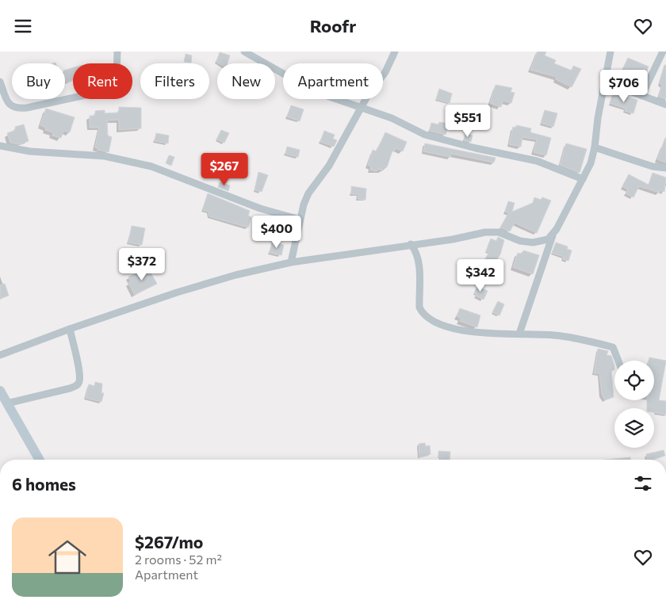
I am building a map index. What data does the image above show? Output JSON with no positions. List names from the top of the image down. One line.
{"page":{"header":"Roofr","chip":["Buy","Rent","Filters","New","Apartment"],"price":["$706","$551","$267","$400","$372","$342"],"heading":"6 homes","list":[{"name":"$267/mo","note":"2 rooms · 52 m² · Apartment"}]}}
